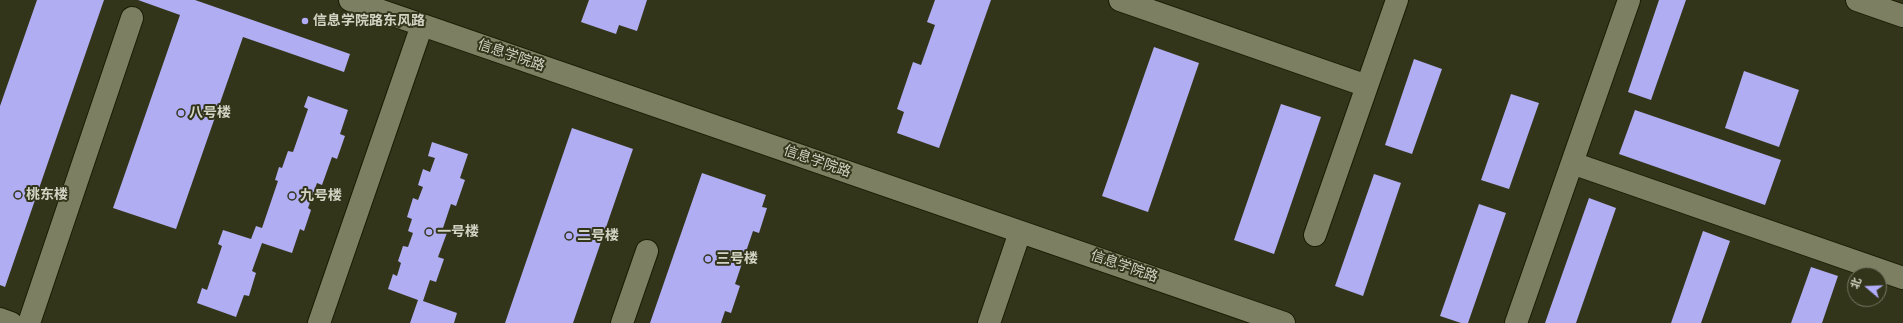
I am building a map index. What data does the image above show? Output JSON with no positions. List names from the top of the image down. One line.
{"streets":{"street":["信息学院路"]},"places":["信息学院路东风路","八号楼","桃东楼","九号楼","一号楼","二号楼","三号楼"],"north":"left"}
